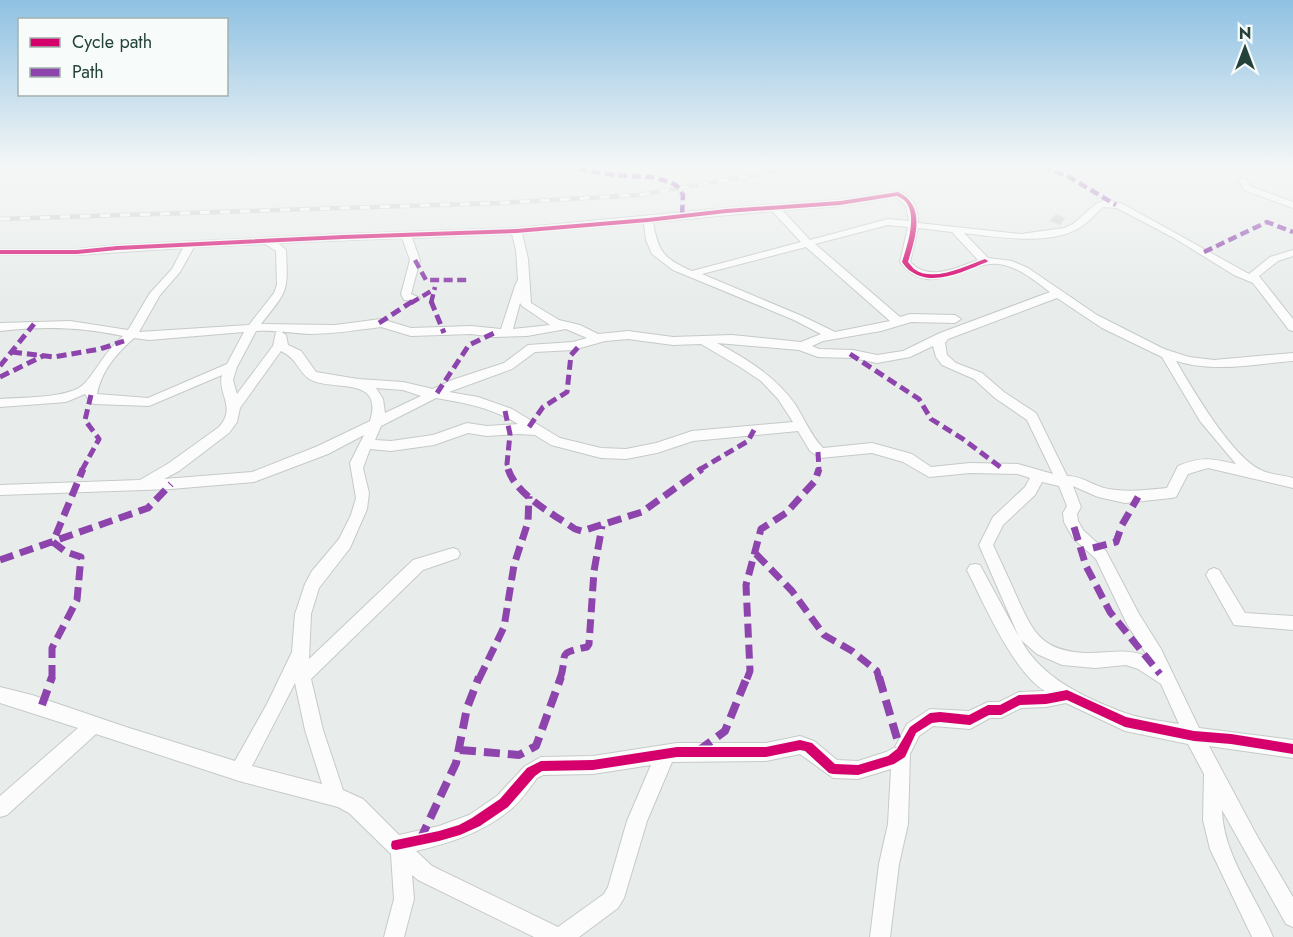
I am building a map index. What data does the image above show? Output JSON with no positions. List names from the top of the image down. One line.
{"legend":["Cycle path","Path"],"north":"top"}
